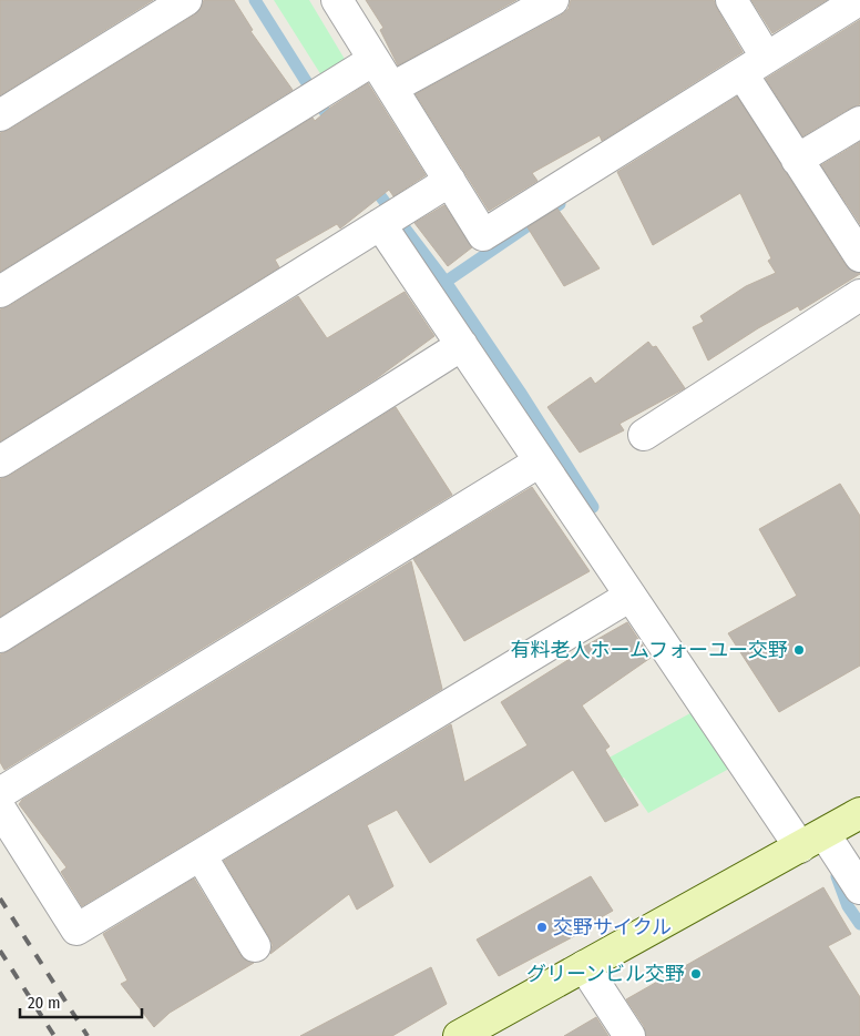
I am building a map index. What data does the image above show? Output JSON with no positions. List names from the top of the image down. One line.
{"places":["有料老人ホームフォーユー交野","交野サイクル","グリーンビル交野"],"scale_bar":"20 m"}
